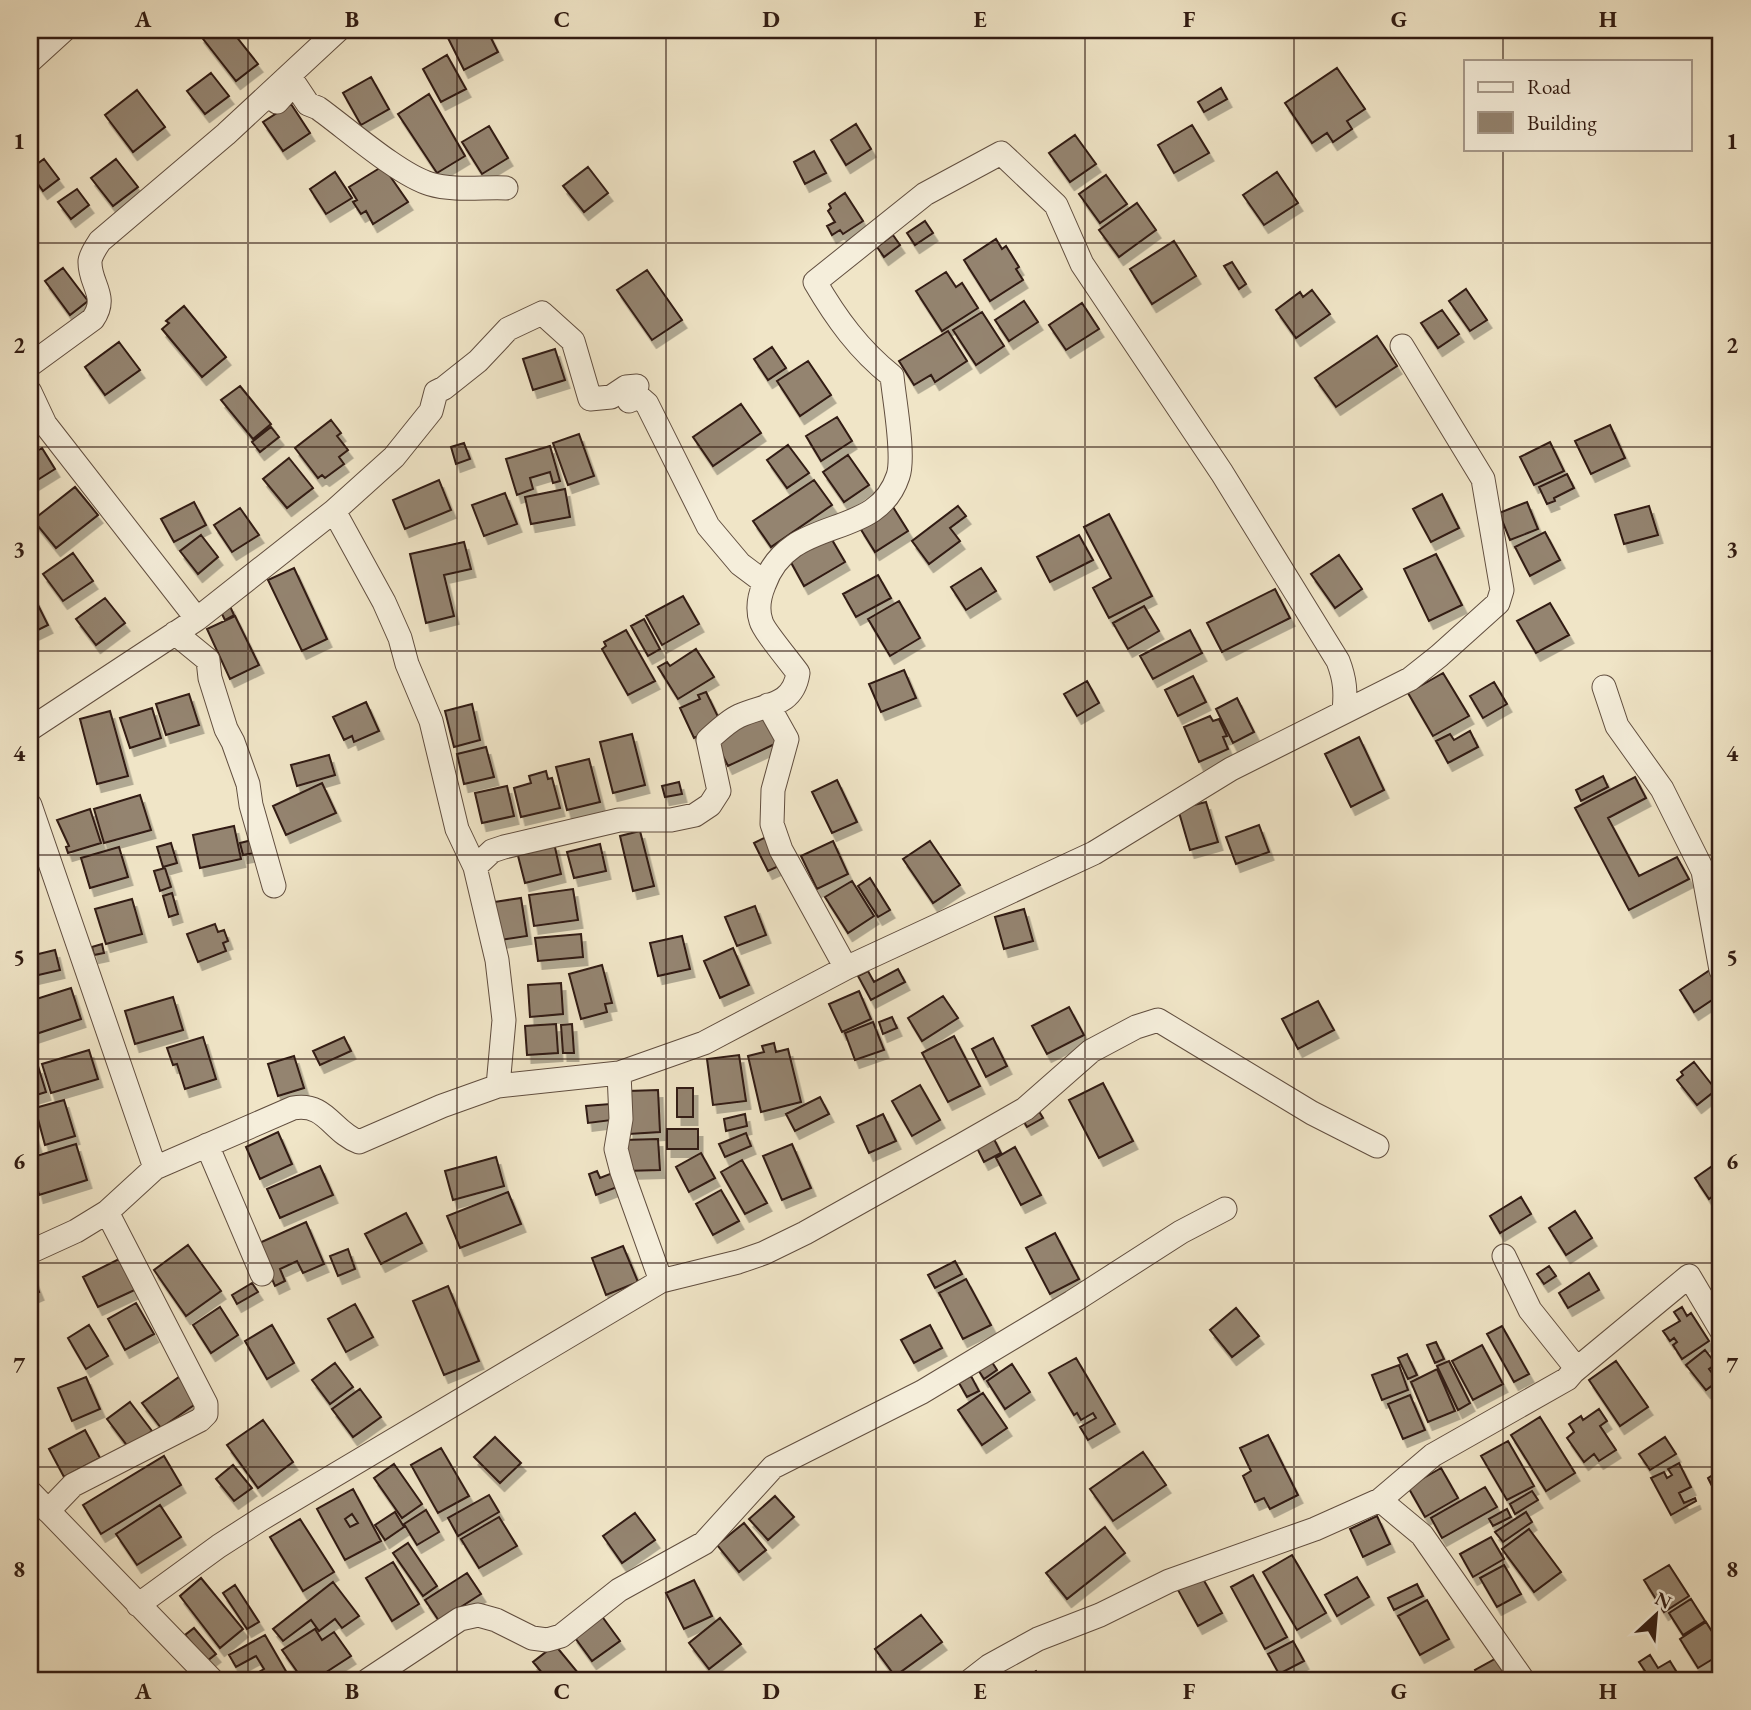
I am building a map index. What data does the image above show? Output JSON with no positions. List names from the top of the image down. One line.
{"legend":["Road","Building"],"north":"top right","grid":{"columns":["A","B","C","D","E","F","G","H"],"rows":["1","2","3","4","5","6","7","8"]}}
